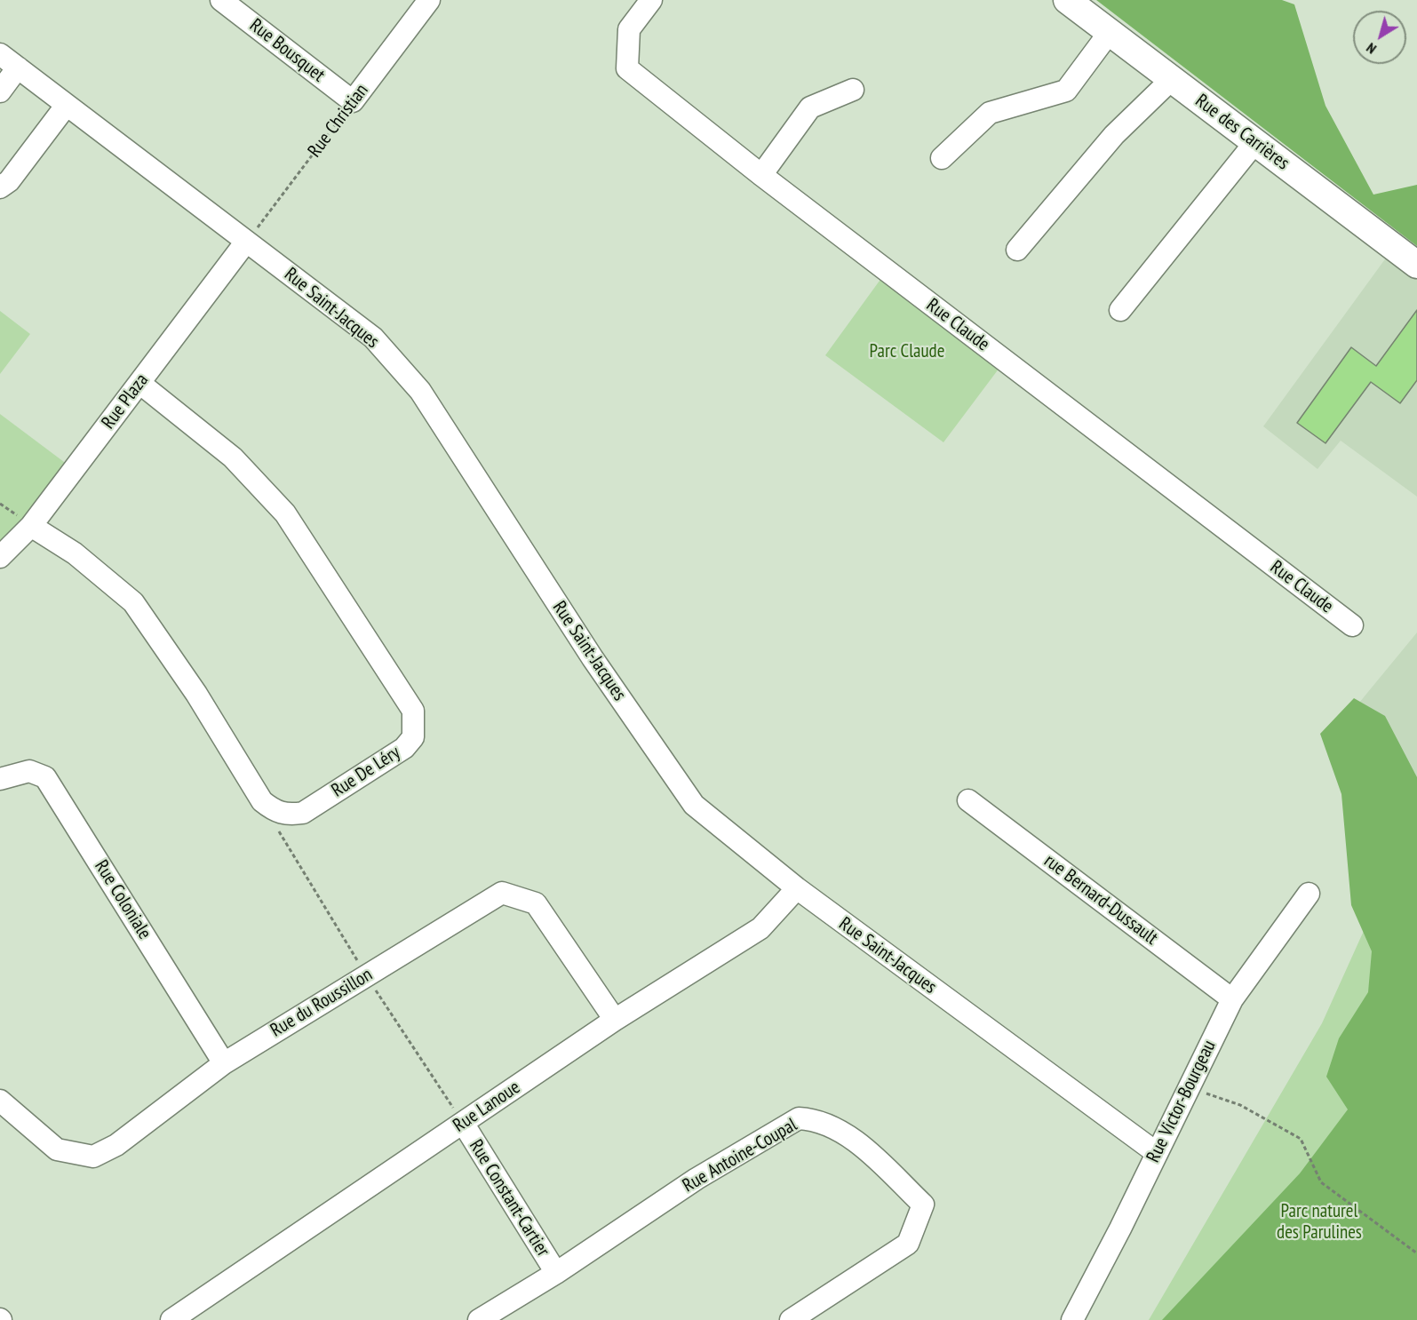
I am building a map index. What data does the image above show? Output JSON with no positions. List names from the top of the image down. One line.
{"streets":{"main road":["Rue des Carrières"],"street":["Rue Bousquet","Rue Christian","Rue Saint-Jacques","Rue Claude","Rue Plaza","Rue De Léry","Rue Coloniale","rue Bernard-Dussault","Rue du Roussillon","Rue Victor-Bourgeau","Rue Lanoue","Rue Antoine-Coupal","Rue Constant-Cartier"]},"crossings":[["Rue Bousquet","Rue Christian"],["Rue Christian","Rue Saint-Jacques"],["Rue Christian","Rue Plaza"],["Rue Saint-Jacques","Rue Plaza"],["Rue Saint-Jacques","Rue Victor-Bourgeau"],["Rue Saint-Jacques","Rue Lanoue"],["Rue Plaza","Rue De Léry"],["Rue Coloniale","Rue du Roussillon"],["rue Bernard-Dussault","Rue Victor-Bourgeau"],["Rue du Roussillon","Rue Lanoue"],["Rue Lanoue","Rue Constant-Cartier"],["Rue Antoine-Coupal","Rue Constant-Cartier"]],"parks":["Parc Claude","Parc naturel des Parulines"],"north":"bottom left"}
